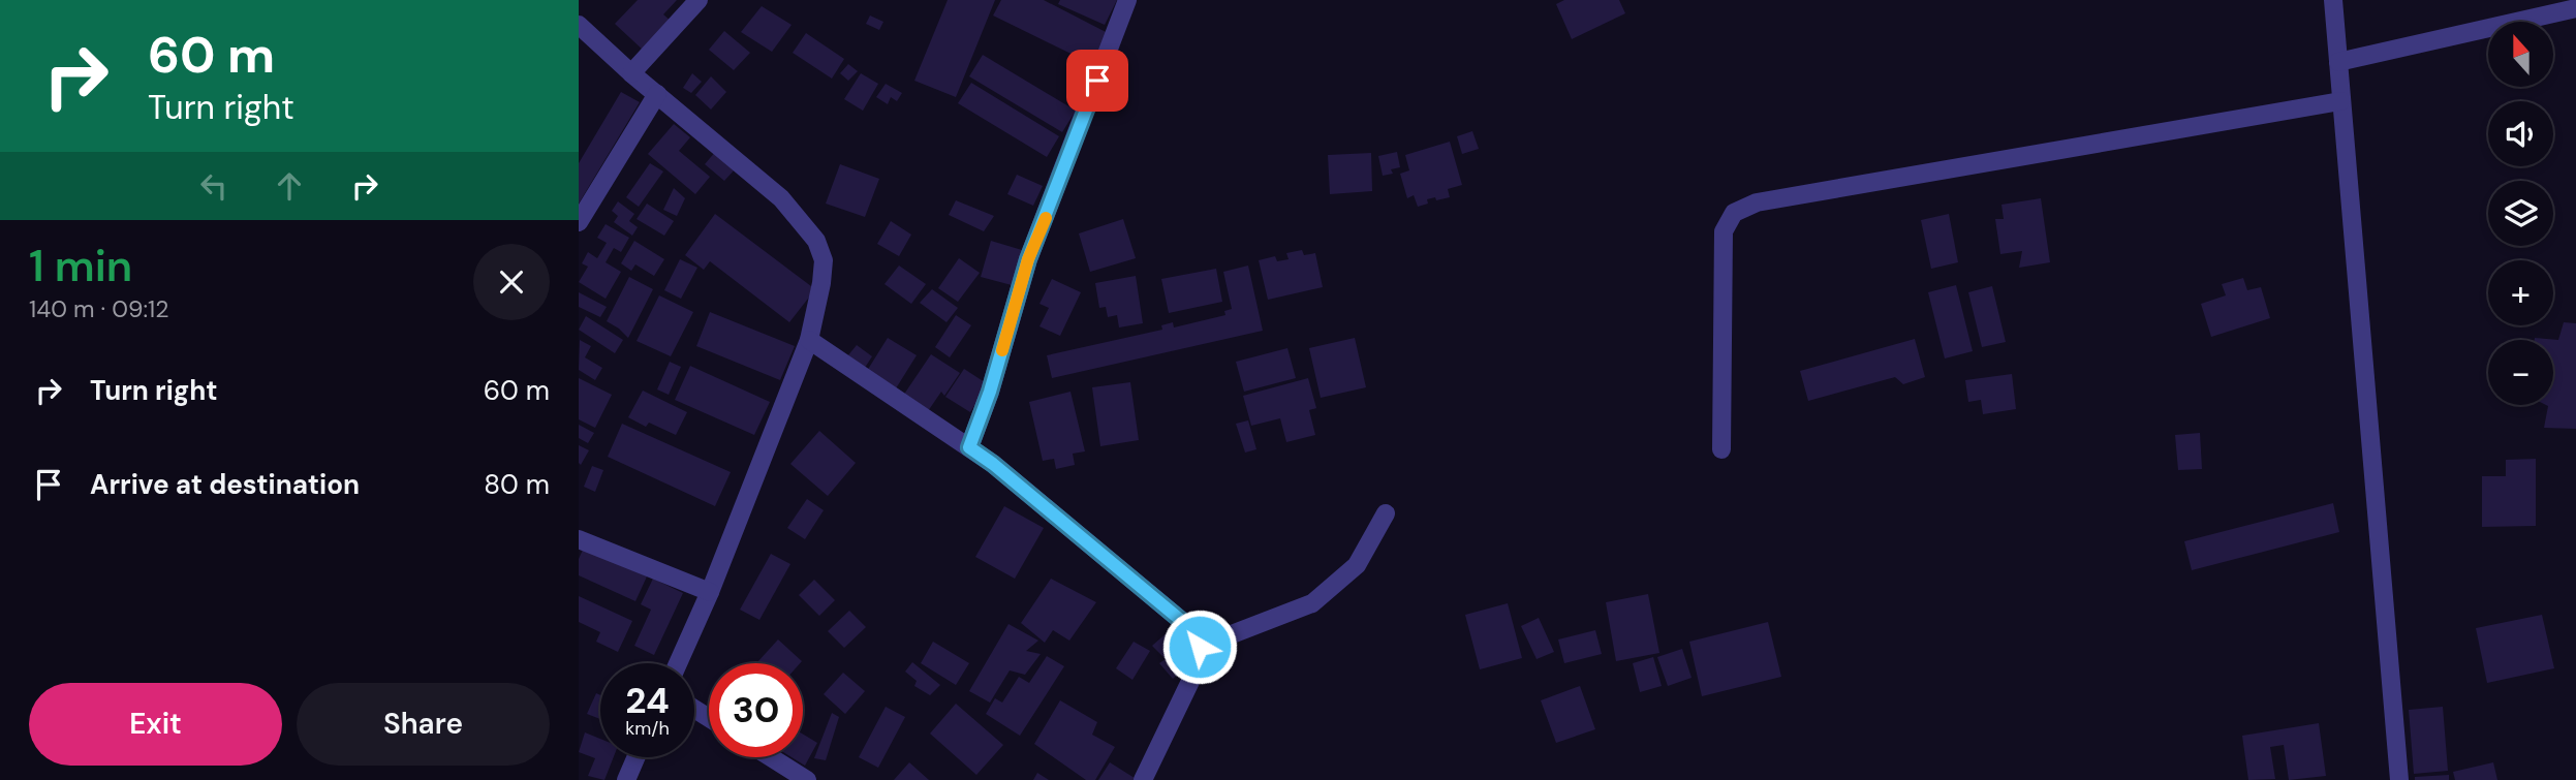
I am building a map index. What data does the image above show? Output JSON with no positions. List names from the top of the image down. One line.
{"north":"top","page":{"turn":["60 m","Turn right"],"map_buttons":["+","−"],"heading":["1 min","140 m · 09:12"],"list":[{"name":"Turn right","value":"60 m"},{"name":"Arrive at destination","value":"80 m"}],"speed":"24 km/h","limit":"30","buttons":["Exit","Share"]}}
